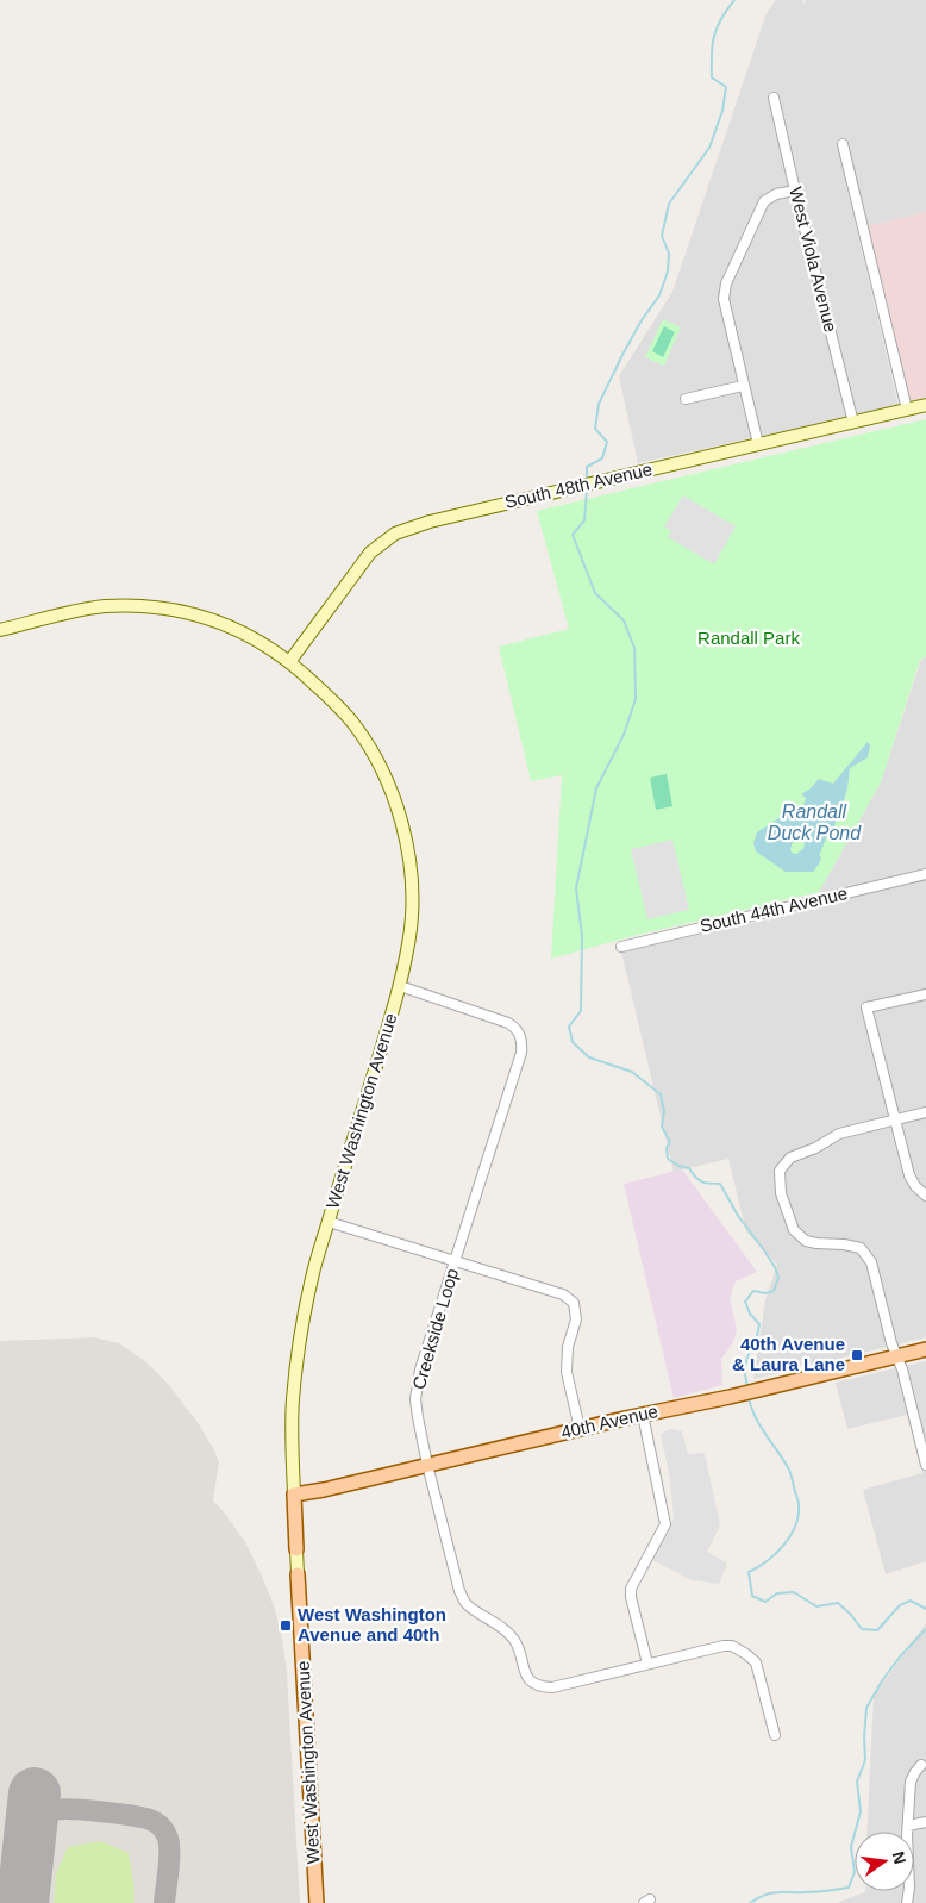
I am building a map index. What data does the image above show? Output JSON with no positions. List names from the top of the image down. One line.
{"streets":{"main road":["South 48th Avenue","West Washington Avenue","40th Avenue"],"street":["West Viola Avenue","South 44th Avenue","Creekside Loop"]},"crossings":[["West Viola Avenue","South 48th Avenue"],["South 48th Avenue","West Washington Avenue"],["West Washington Avenue","Creekside Loop"],["West Washington Avenue","40th Avenue"],["Creekside Loop","40th Avenue"]],"water":["Randall Duck Pond"],"parks":["Randall Park"],"places":{"transit":["40th Avenue & Laura Lane","West Washington Avenue and 40th"]},"north":"right"}
